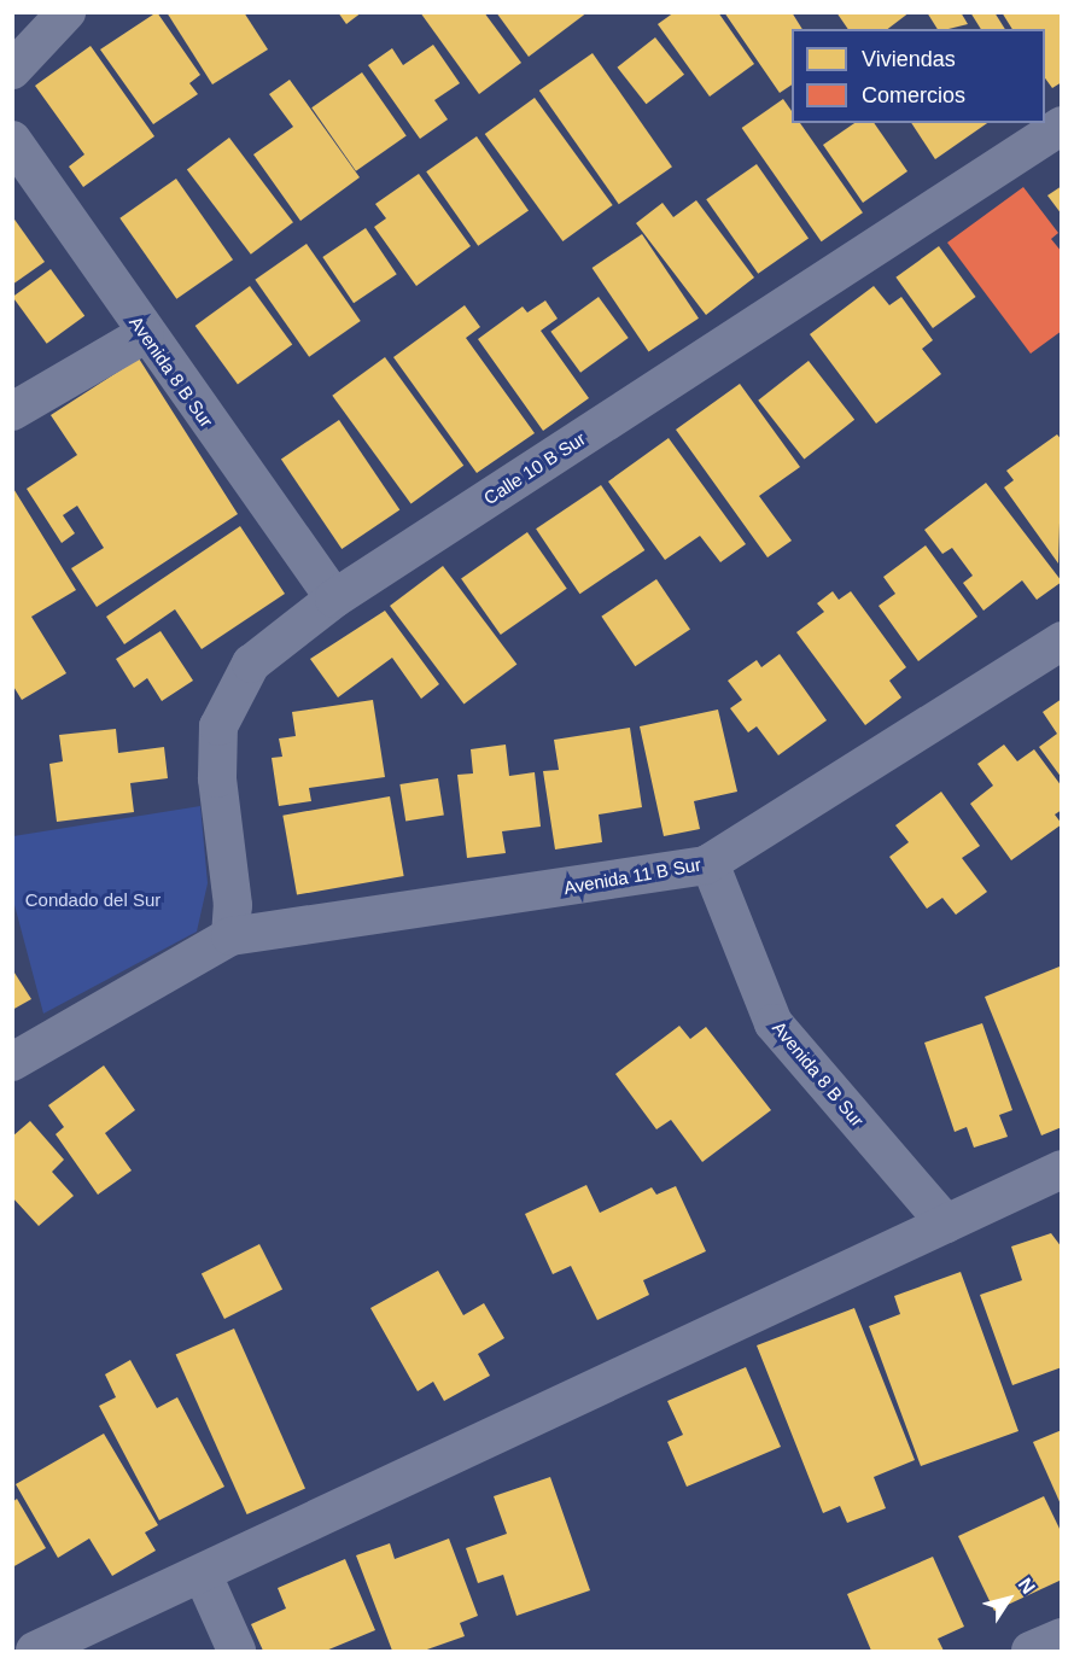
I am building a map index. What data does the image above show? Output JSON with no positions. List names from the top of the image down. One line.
{"streets":{"street":["Avenida 8 B Sur","Calle 10 B Sur","Avenida 11 B Sur"]},"crossings":[["Avenida 8 B Sur","Calle 10 B Sur"],["Avenida 8 B Sur","Avenida 11 B Sur"],["Calle 10 B Sur","Avenida 11 B Sur"]],"parks":["Condado del Sur"],"legend":["Viviendas","Comercios"],"north":"top right"}
